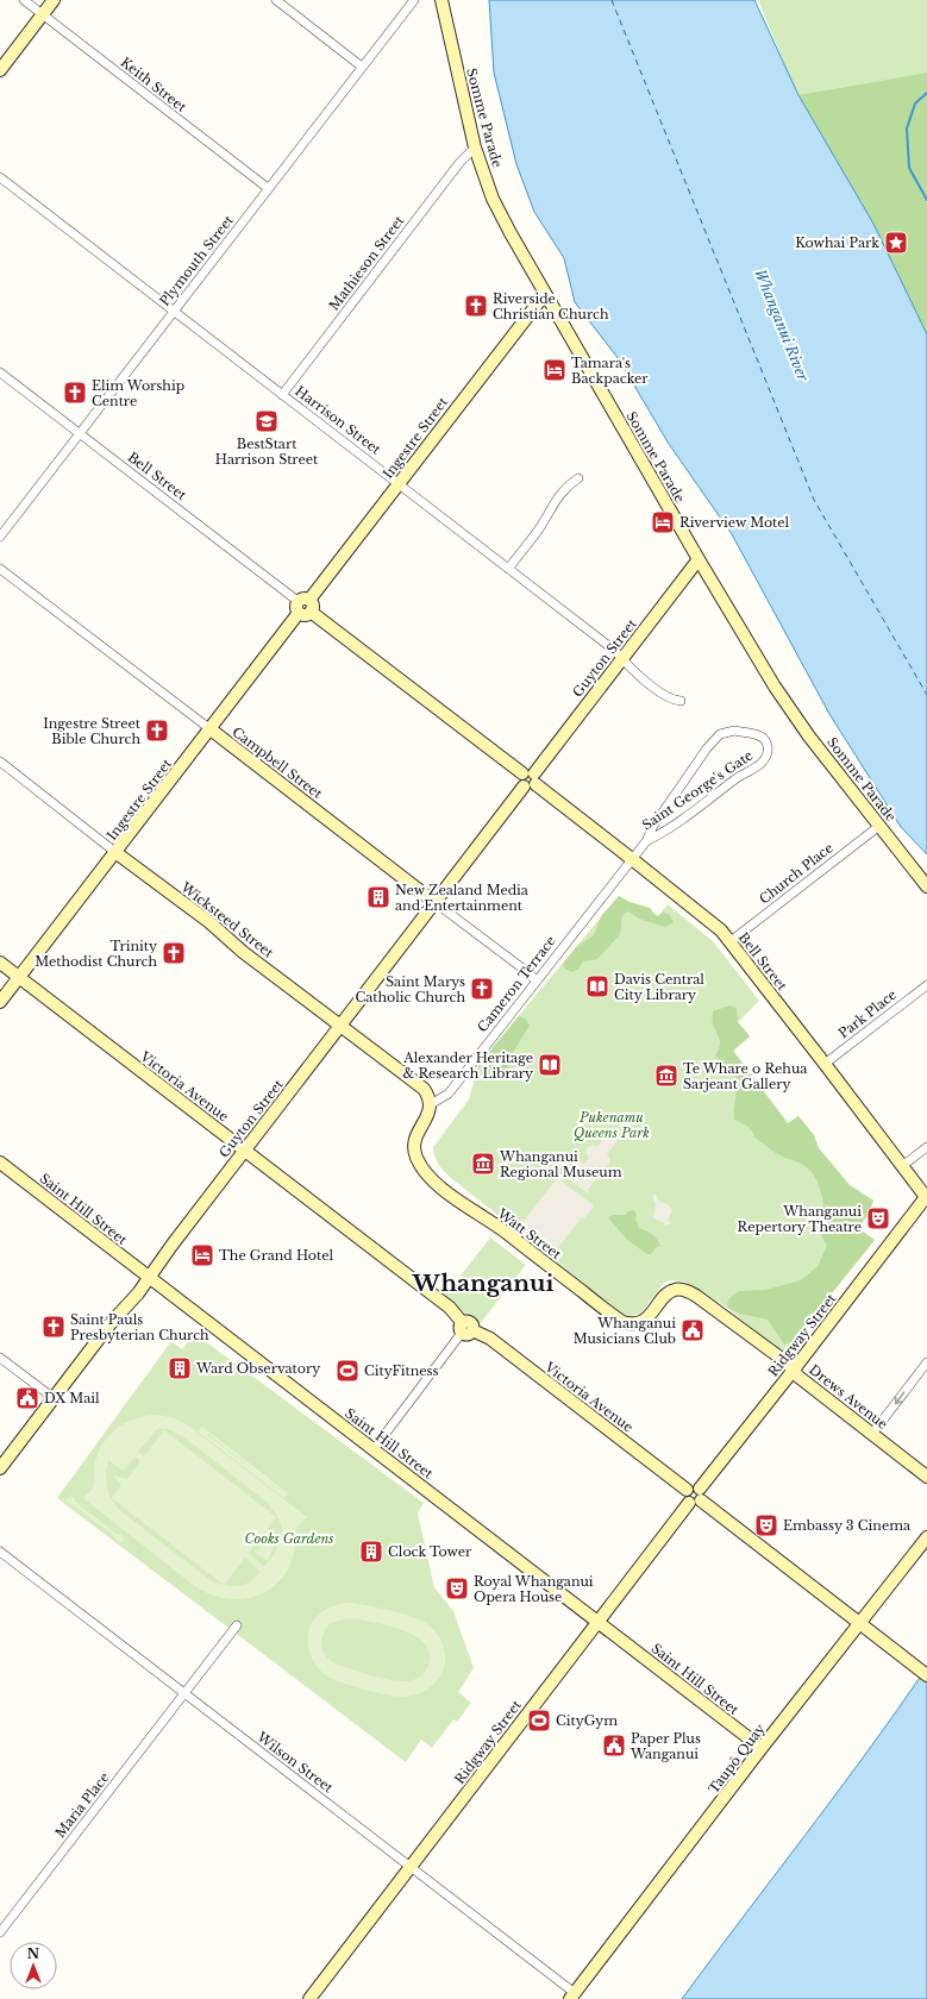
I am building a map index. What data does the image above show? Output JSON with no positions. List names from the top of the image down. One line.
{"streets":{"street":["Keith Street","Somme Parade","Plymouth Street","Mathieson Street","Harrison Street","Ingestre Street","Bell Street","Guyton Street","Campbell Street","Saint George's Gate","Church Place","Wicksteed Street","Cameron Terrace","Park Place","Victoria Avenue","Saint Hill Street","Watt Street","Ridgway Street","Drews Avenue","Taupō Quay","Wilson Street","Maria Place"]},"crossings":[["Keith Street","Plymouth Street"],["Somme Parade","Mathieson Street"],["Somme Parade","Ingestre Street"],["Somme Parade","Guyton Street"],["Somme Parade","Church Place"],["Plymouth Street","Harrison Street"],["Plymouth Street","Bell Street"],["Mathieson Street","Harrison Street"],["Harrison Street","Ingestre Street"],["Harrison Street","Guyton Street"],["Ingestre Street","Bell Street"],["Ingestre Street","Campbell Street"],["Ingestre Street","Wicksteed Street"],["Ingestre Street","Victoria Avenue"],["Bell Street","Guyton Street"],["Bell Street","Saint George's Gate"],["Bell Street","Church Place"],["Bell Street","Cameron Terrace"],["Bell Street","Park Place"],["Bell Street","Ridgway Street"],["Guyton Street","Campbell Street"],["Guyton Street","Wicksteed Street"],["Guyton Street","Victoria Avenue"],["Guyton Street","Saint Hill Street"],["Campbell Street","Cameron Terrace"],["Saint George's Gate","Cameron Terrace"],["Wicksteed Street","Cameron Terrace"],["Wicksteed Street","Watt Street"],["Cameron Terrace","Watt Street"],["Victoria Avenue","Ridgway Street"],["Saint Hill Street","Ridgway Street"],["Saint Hill Street","Taupō Quay"],["Watt Street","Drews Avenue"],["Ridgway Street","Drews Avenue"],["Ridgway Street","Wilson Street"],["Taupō Quay","Wilson Street"],["Wilson Street","Maria Place"]],"districts":["Whanganui"],"water":["Whanganui River"],"parks":["Pukenamu Queens Park","Cooks Gardens"],"places":{"place":["Kowhai Park"],"church":["Riverside Christian Church","Elim Worship Centre","Ingestre Street Bible Church","Trinity Methodist Church","Saint Marys Catholic Church","Saint Pauls Presbyterian Church"],"hotel":["Tamara's Backpacker","Riverview Motel","The Grand Hotel"],"school or university":["BestStart Harrison Street"],"building":["New Zealand Media and Entertainment","Ward Observatory","Clock Tower"],"library":["Davis Central City Library","Alexander Heritage & Research Library"],"museum":["Te Whare o Rehua Sarjeant Gallery","Whanganui Regional Museum"],"theatre":["Whanganui Repertory Theatre","Embassy 3 Cinema","Royal Whanganui Opera House"],"public building":["Whanganui Musicians Club","DX Mail","Paper Plus Wanganui"],"sports":["CityFitness","CityGym"]},"north":"top"}
